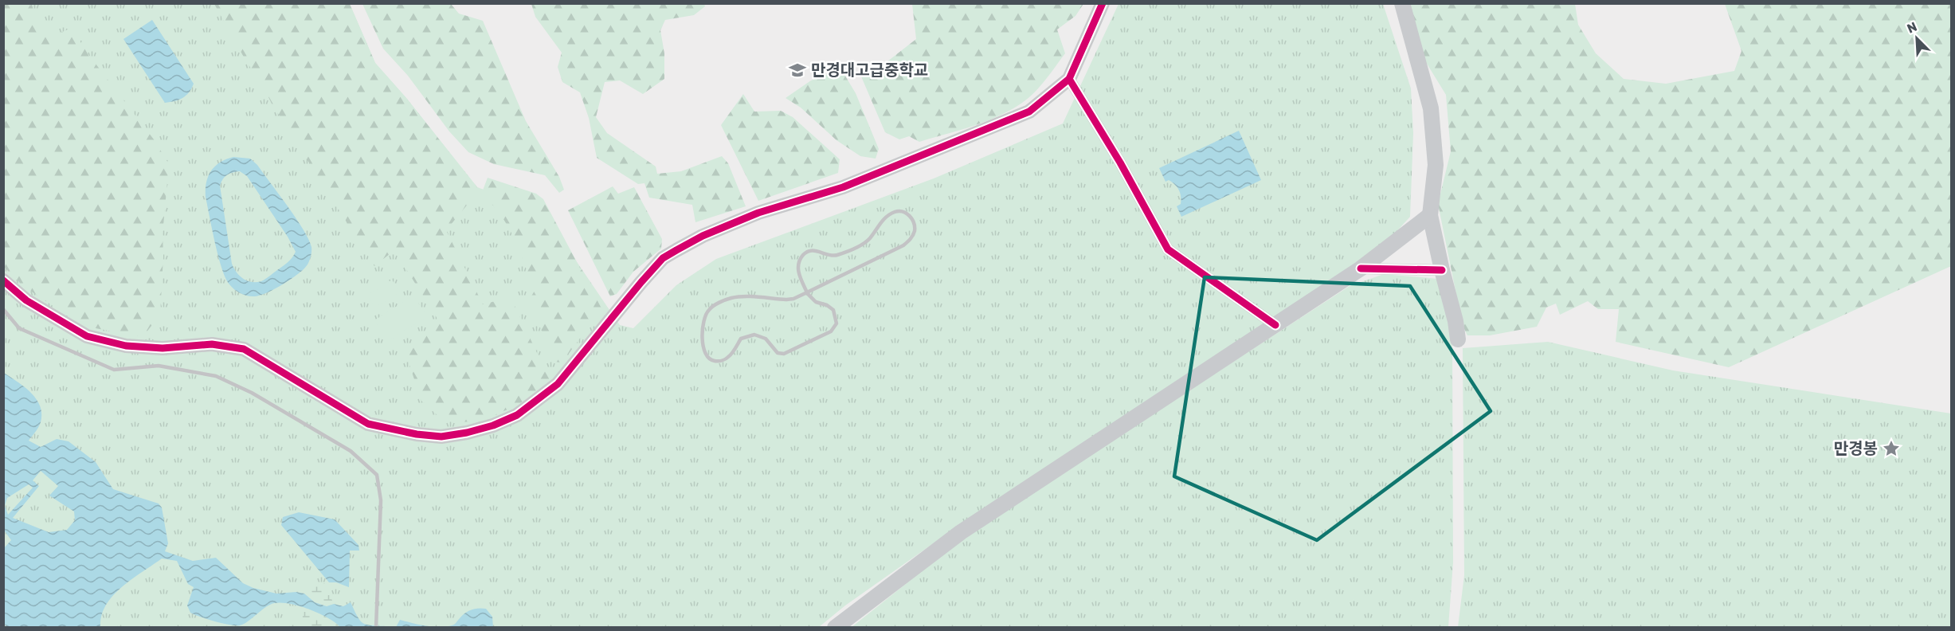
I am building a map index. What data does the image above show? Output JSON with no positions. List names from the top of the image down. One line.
{"places":{"school or university":["만경대고급중학교"],"place":["만경봉"]},"north":"top left"}
